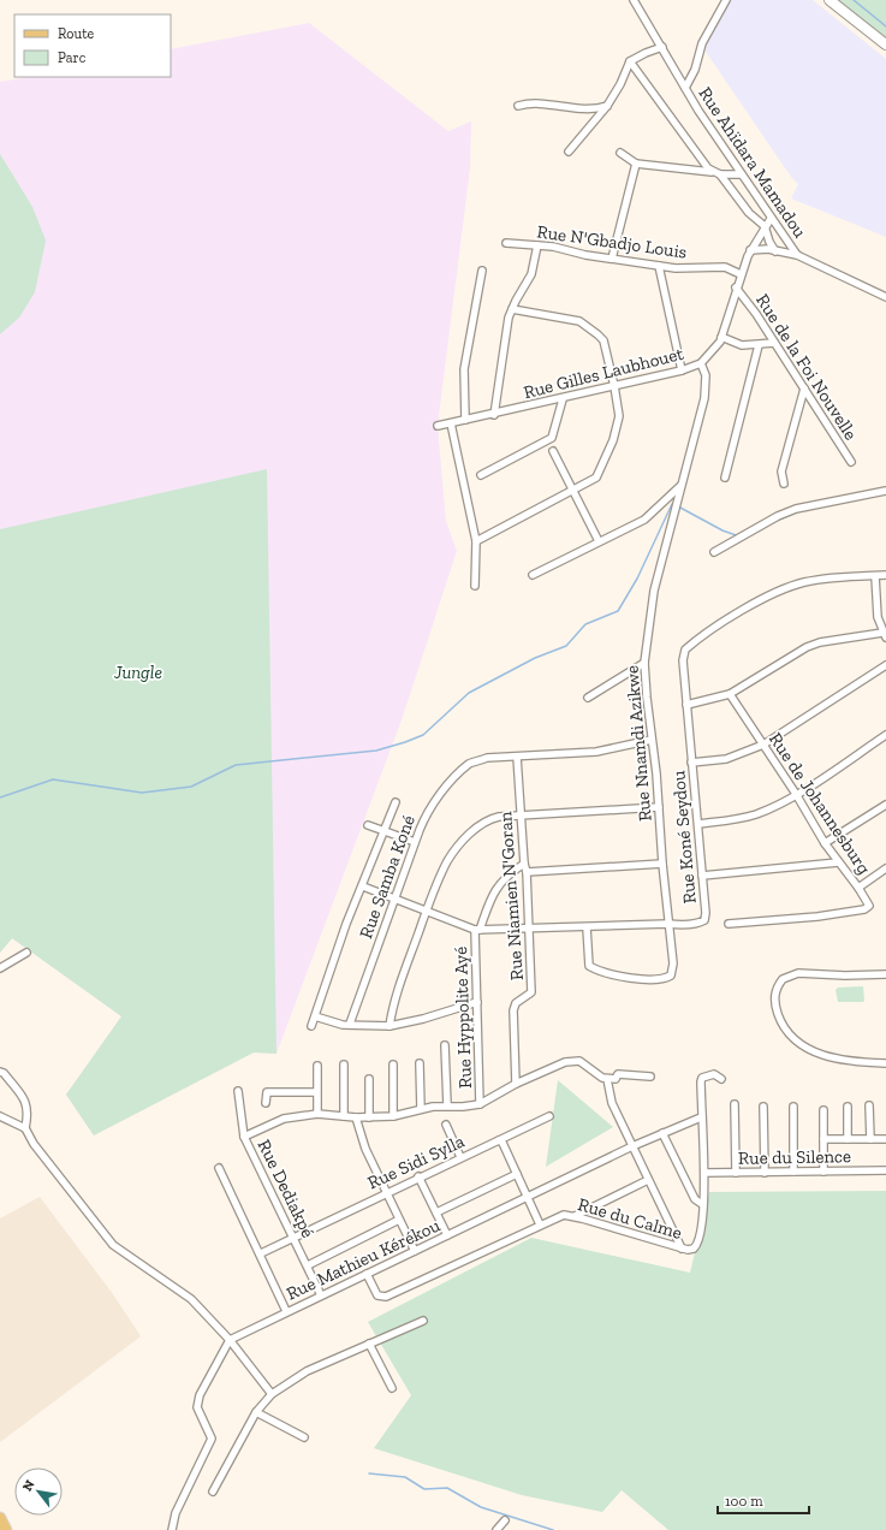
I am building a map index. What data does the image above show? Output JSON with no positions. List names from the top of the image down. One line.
{"streets":{"street":["Rue Ahïdara Mamadou","Rue N'Gbadjo Louis","Rue de la Foi Nouvelle","Rue Gilles Laubhouet","Rue Nnamdi Azikwe","Rue de Johannesburg","Rue Koné Seydou","Rue Samba Koné","Rue Niamien N'Goran","Rue Hyppolite Ayé","Rue du Silence","Rue Sidi Sylla","Rue Dediakpé","Rue du Calme","Rue Mathieu Kérékou"]},"crossings":[["Rue Ahïdara Mamadou","Rue Gilles Laubhouet"],["Rue N'Gbadjo Louis","Rue Gilles Laubhouet"],["Rue de la Foi Nouvelle","Rue Gilles Laubhouet"],["Rue Gilles Laubhouet","Rue Nnamdi Azikwe"],["Rue Nnamdi Azikwe","Rue Koné Seydou"],["Rue Nnamdi Azikwe","Rue Samba Koné"],["Rue Koné Seydou","Rue Samba Koné"],["Rue Koné Seydou","Rue Niamien N'Goran"],["Rue Koné Seydou","Rue Hyppolite Ayé"],["Rue Samba Koné","Rue Niamien N'Goran"],["Rue du Silence","Rue du Calme"],["Rue Sidi Sylla","Rue Dediakpé"],["Rue Dediakpé","Rue Mathieu Kérékou"],["Rue du Calme","Rue Mathieu Kérékou"]],"parks":["Jungle"],"legend":["Route","Parc"],"scale_bar":"100 m","north":"top left"}
